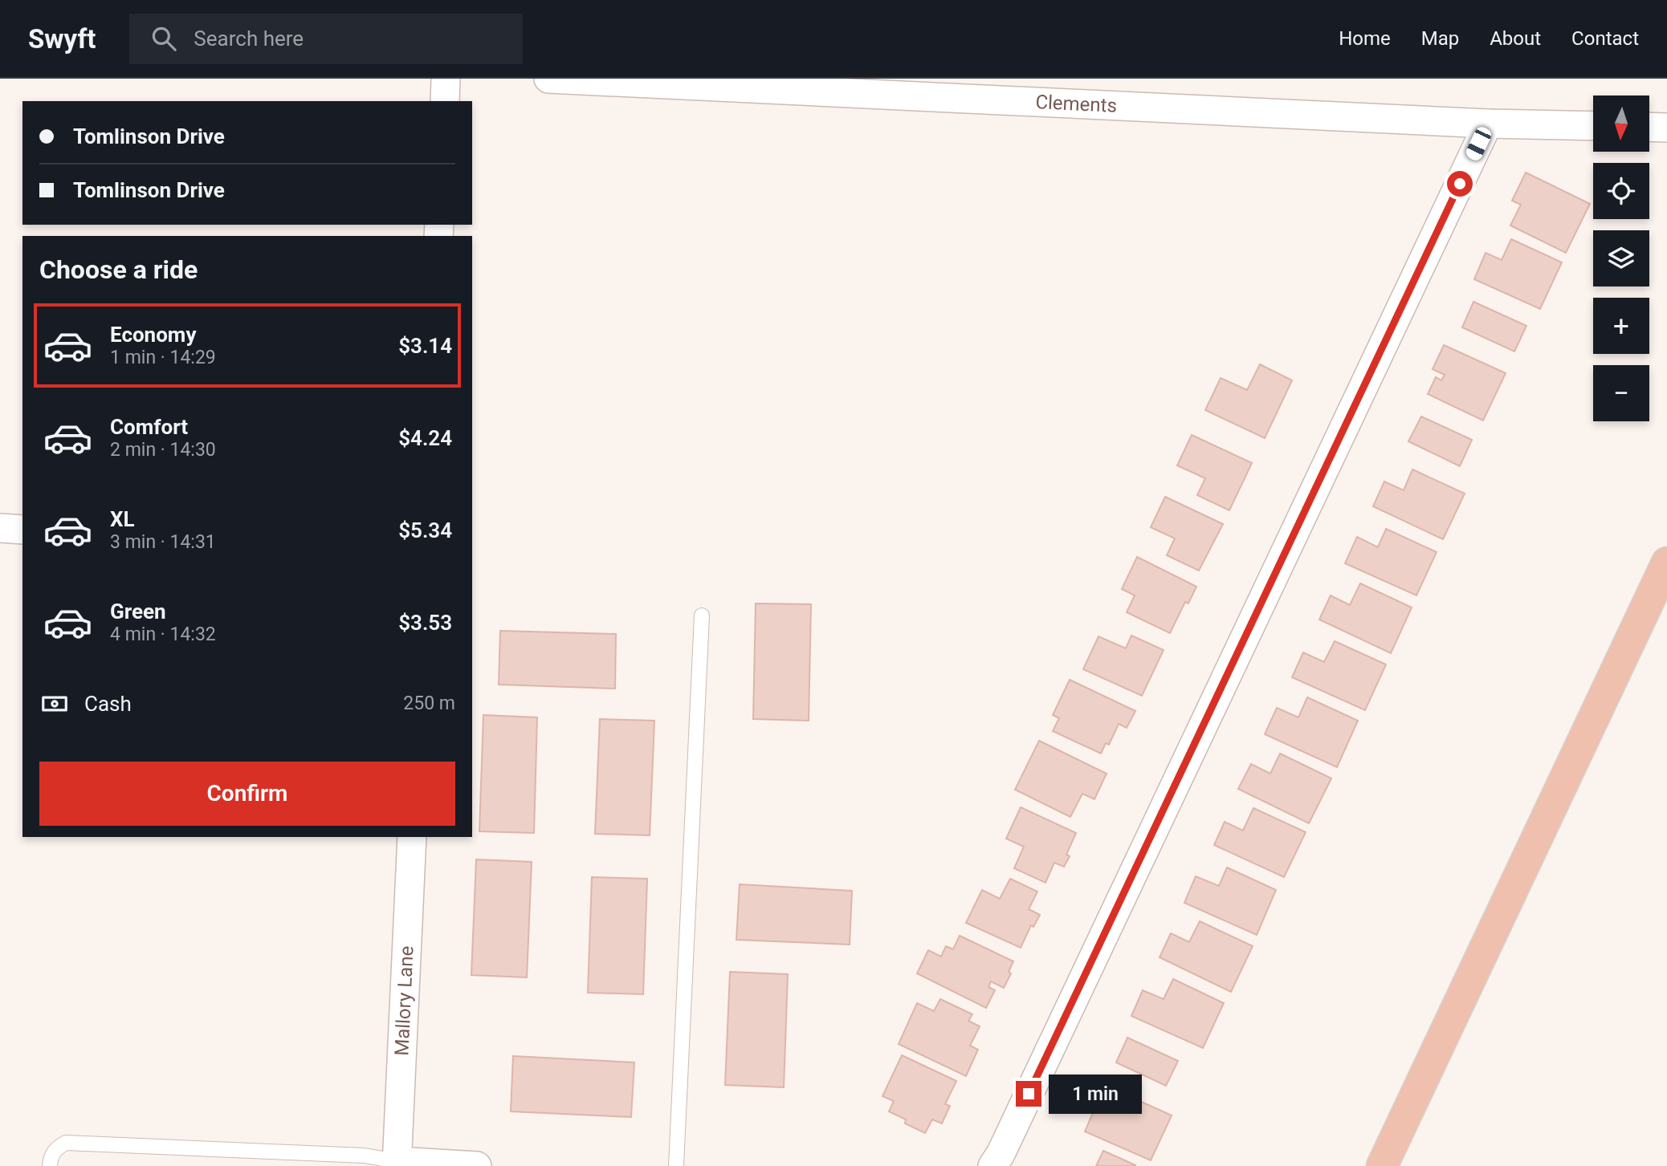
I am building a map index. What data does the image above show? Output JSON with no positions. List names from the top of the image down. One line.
{"streets":{"street":["Clements","Mallory Lane"]},"north":"bottom","page":{"header":"Swyft","search":"Search here","nav":["Home","Map","About","Contact"],"map_buttons":["+","−"],"banner":["Tomlinson Drive","Tomlinson Drive"],"heading":"Choose a ride","list":[{"name":"Economy","note":"1 min · 14:29","value":"$3.14"},{"name":"Comfort","note":"2 min · 14:30","value":"$4.24"},{"name":"XL","note":"3 min · 14:31","value":"$5.34"},{"name":"Green","note":"4 min · 14:32","value":"$3.53"}],"pay":["Cash","250 m"],"buttons":"Confirm","bubble":"1 min"}}
